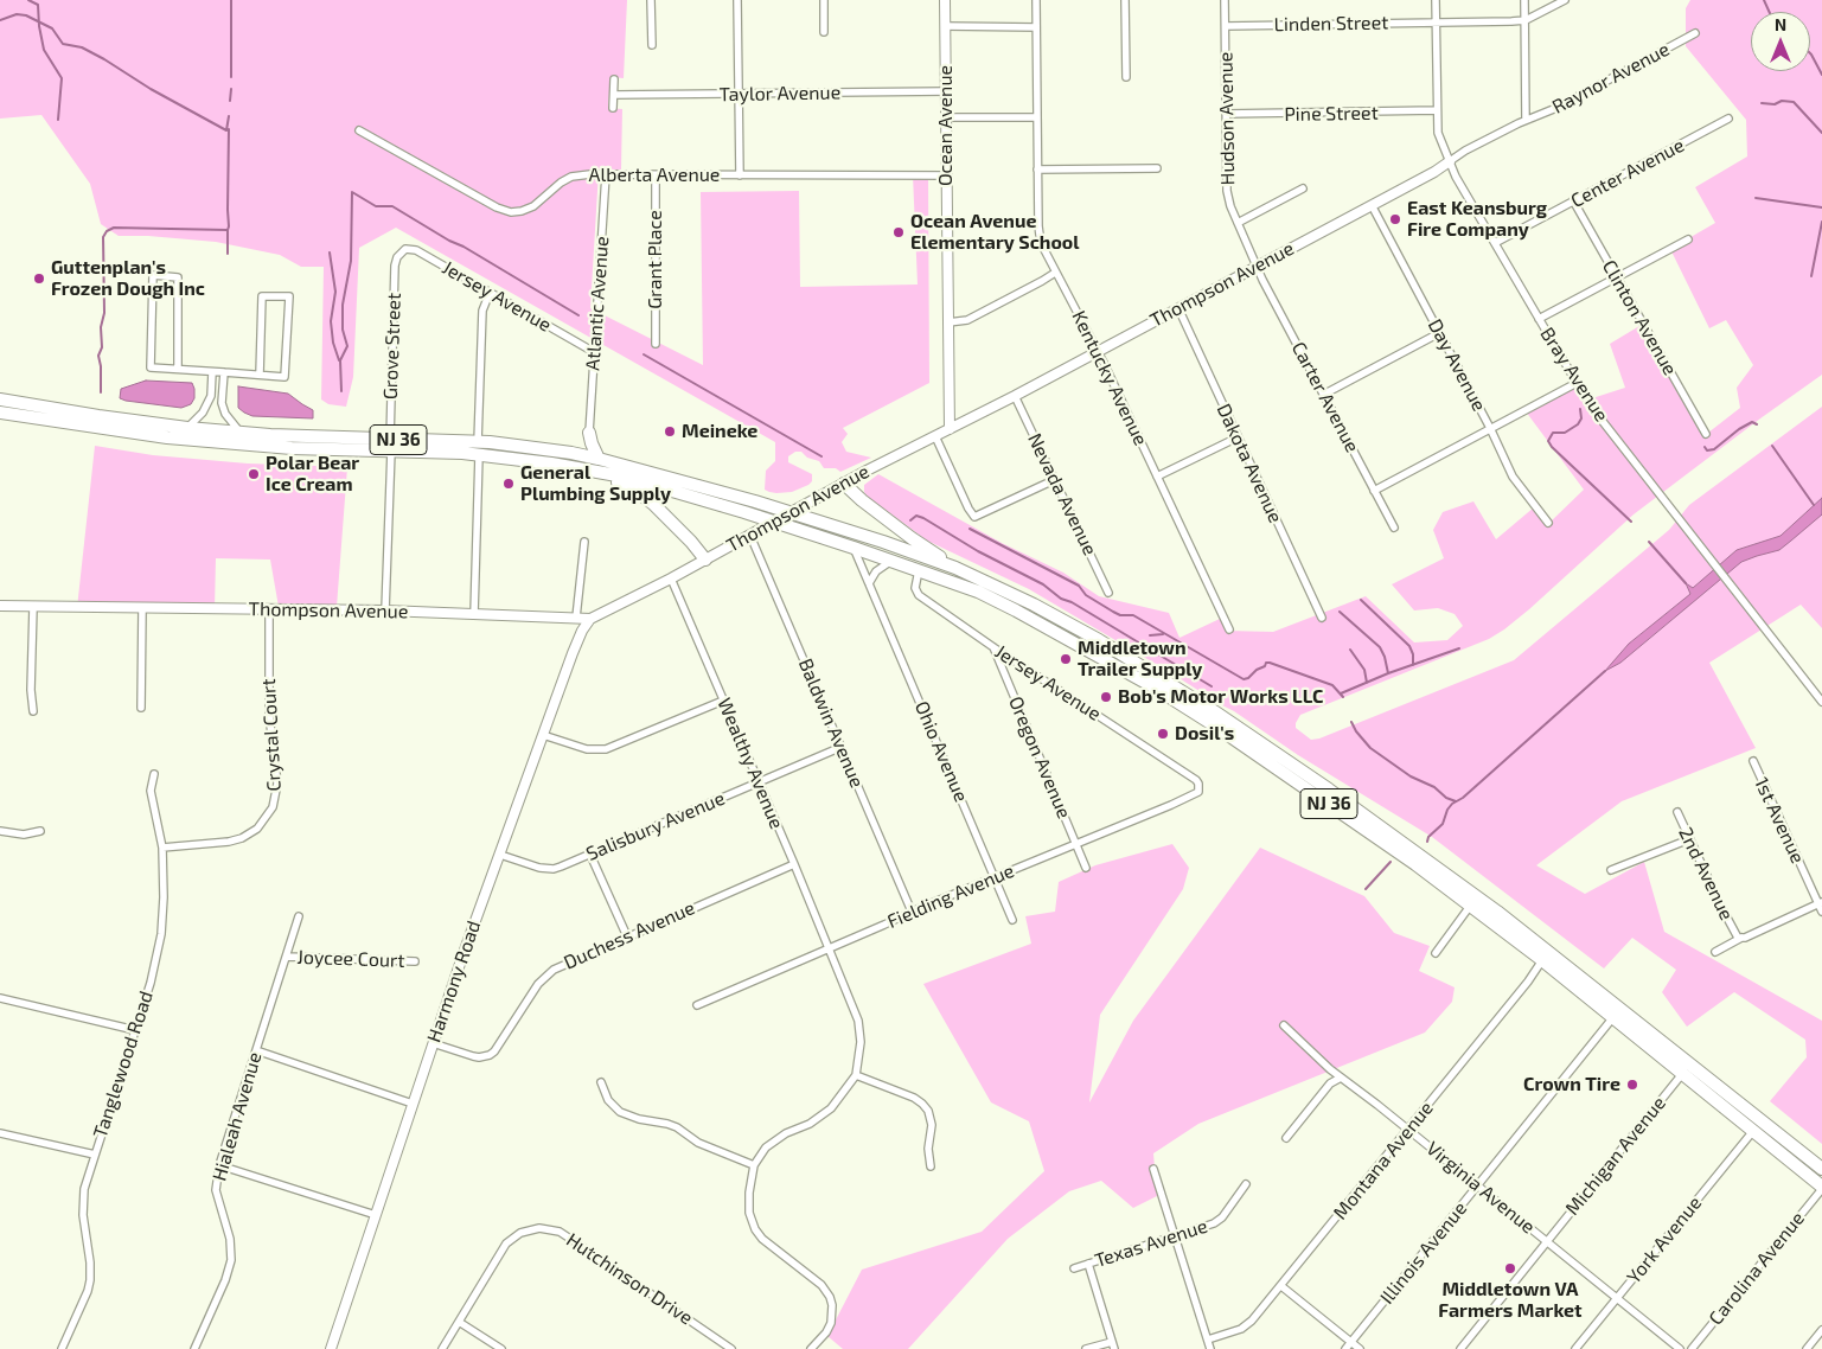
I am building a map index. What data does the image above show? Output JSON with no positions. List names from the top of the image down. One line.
{"streets":{"highway":["NJ 36"],"street":["Linden Street","Raynor Avenue","Taylor Avenue","Pine Street","Hudson Avenue","Ocean Avenue","Center Avenue","Alberta Avenue","Grant Place","Thompson Avenue","Jersey Avenue","Atlantic Avenue","Clinton Avenue","Grove Street","Day Avenue","Bray Avenue","Kentucky Avenue","Carter Avenue","Dakota Avenue","Nevada Avenue","Baldwin Avenue","Crystal Court","Ohio Avenue","Oregon Avenue","Wealthy Avenue","1st Avenue","Salisbury Avenue","2nd Avenue","Fielding Avenue","Duchess Avenue","Joycee Court","Harmony Road","Tanglewood Road","Hialeah Avenue","Michigan Avenue","Montana Avenue","Virginia Avenue","York Avenue","Texas Avenue","Illinois Avenue","Carolina Avenue","Hutchinson Drive"]},"crossings":[["Linden Street","Hudson Avenue"],["Linden Street","Bray Avenue"],["Raynor Avenue","Thompson Avenue"],["Taylor Avenue","Ocean Avenue"],["Pine Street","Hudson Avenue"],["Pine Street","Bray Avenue"],["Hudson Avenue","Thompson Avenue"],["Hudson Avenue","Carter Avenue"],["Ocean Avenue","Alberta Avenue"],["Ocean Avenue","Thompson Avenue"],["Center Avenue","Clinton Avenue"],["Center Avenue","Bray Avenue"],["Alberta Avenue","Grant Place"],["Alberta Avenue","Atlantic Avenue"],["Thompson Avenue","Grove Street"],["Thompson Avenue","Day Avenue"],["Thompson Avenue","Bray Avenue"],["Thompson Avenue","Kentucky Avenue"],["Thompson Avenue","Carter Avenue"],["Thompson Avenue","NJ 36"],["Thompson Avenue","Dakota Avenue"],["Thompson Avenue","Nevada Avenue"],["Thompson Avenue","Baldwin Avenue"],["Thompson Avenue","Crystal Court"],["Thompson Avenue","Wealthy Avenue"],["Thompson Avenue","Harmony Road"],["Jersey Avenue","Atlantic Avenue"],["Jersey Avenue","Grove Street"],["Jersey Avenue","NJ 36"],["Jersey Avenue","Oregon Avenue"],["Jersey Avenue","Fielding Avenue"],["Grove Street","NJ 36"],["NJ 36","Ohio Avenue"],["NJ 36","Michigan Avenue"],["NJ 36","Montana Avenue"],["NJ 36","York Avenue"],["NJ 36","Illinois Avenue"],["NJ 36","Carolina Avenue"],["Baldwin Avenue","Salisbury Avenue"],["Baldwin Avenue","Fielding Avenue"],["Crystal Court","Tanglewood Road"],["Ohio Avenue","Fielding Avenue"],["Oregon Avenue","Fielding Avenue"],["Wealthy Avenue","Salisbury Avenue"],["Wealthy Avenue","Fielding Avenue"],["Wealthy Avenue","Duchess Avenue"],["Salisbury Avenue","Harmony Road"],["Duchess Avenue","Harmony Road"],["Joycee Court","Hialeah Avenue"],["Michigan Avenue","Virginia Avenue"],["Montana Avenue","Virginia Avenue"],["Virginia Avenue","York Avenue"],["Virginia Avenue","Illinois Avenue"]],"places":["East Keansburg Fire Company","Ocean Avenue Elementary School","Guttenplan's Frozen Dough Inc","Meineke","Polar Bear Ice Cream","General Plumbing Supply","Middletown Trailer Supply","Bob's Motor Works LLC","Dosil's","Crown Tire","Middletown VA Farmers Market"],"north":"top"}
